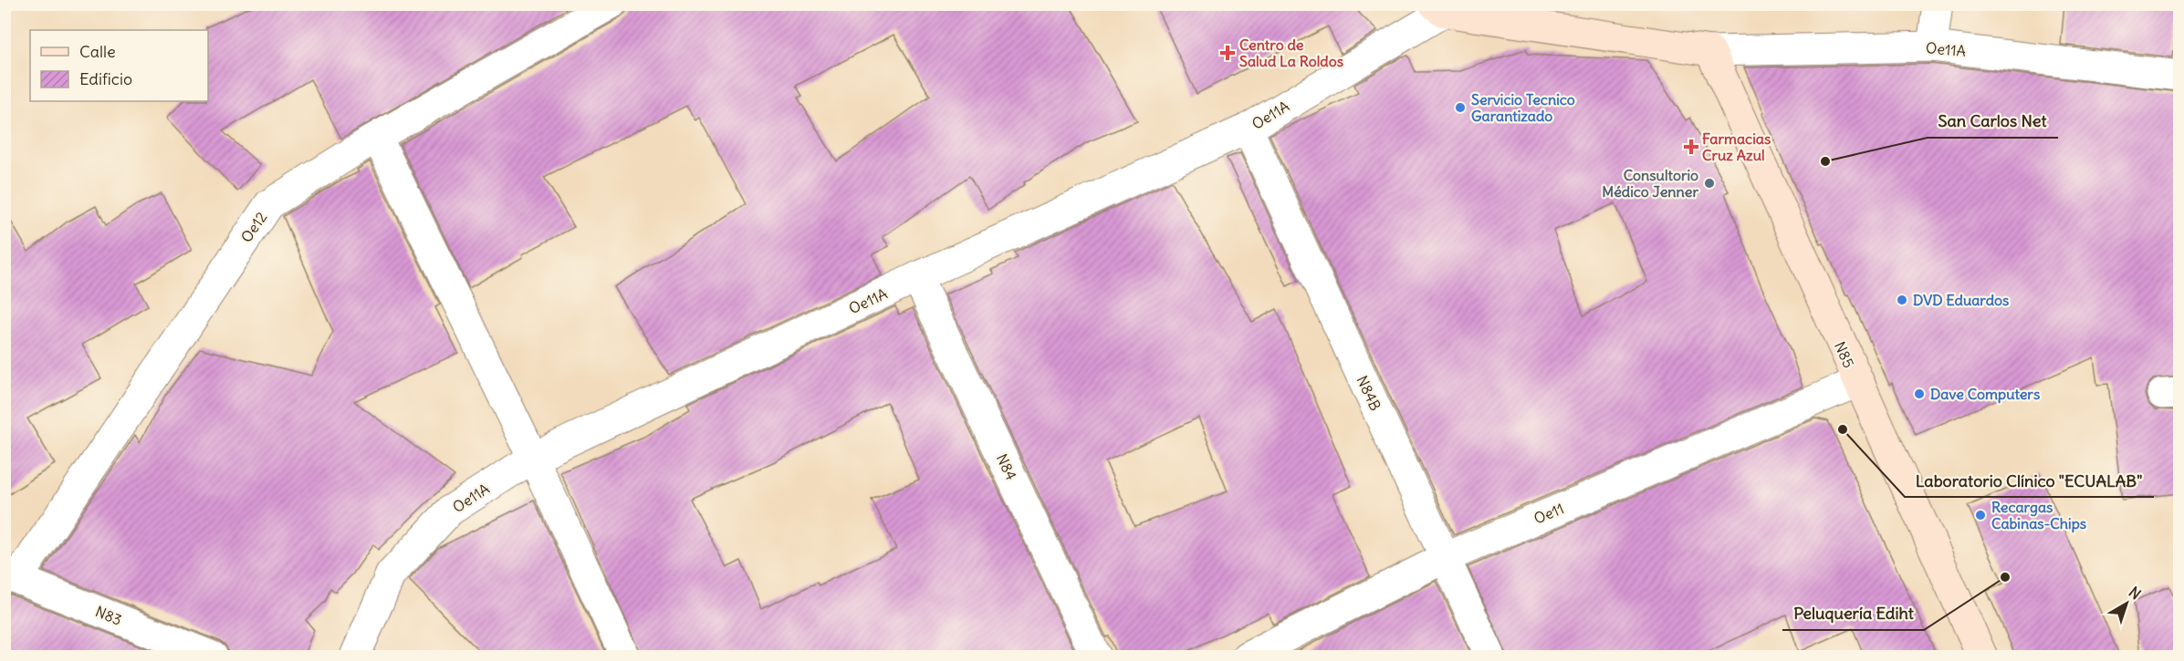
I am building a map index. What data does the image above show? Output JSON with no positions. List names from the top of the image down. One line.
{"streets":{"main road":["N85"],"street":["Oe11A","Oe12","N84B","N84","Oe11","N83"]},"crossings":[["Oe11A","N85"],["Oe11A","N84B"],["Oe11A","N84"],["Oe12","N83"],["N85","Oe11"],["N84B","Oe11"]],"places":{"health":["Centro de Salud La Roldos","Farmacias Cruz Azul"],"other":["Servicio Tecnico Garantizado","San Carlos Net","Consultorio Médico Jenner","DVD Eduardos","Dave Computers","Laboratorio Clínico \"ECUALAB\"","Recargas Cabinas-Chips","Peluquería Ediht"]},"legend":["Calle","Edificio"],"north":"top right"}
